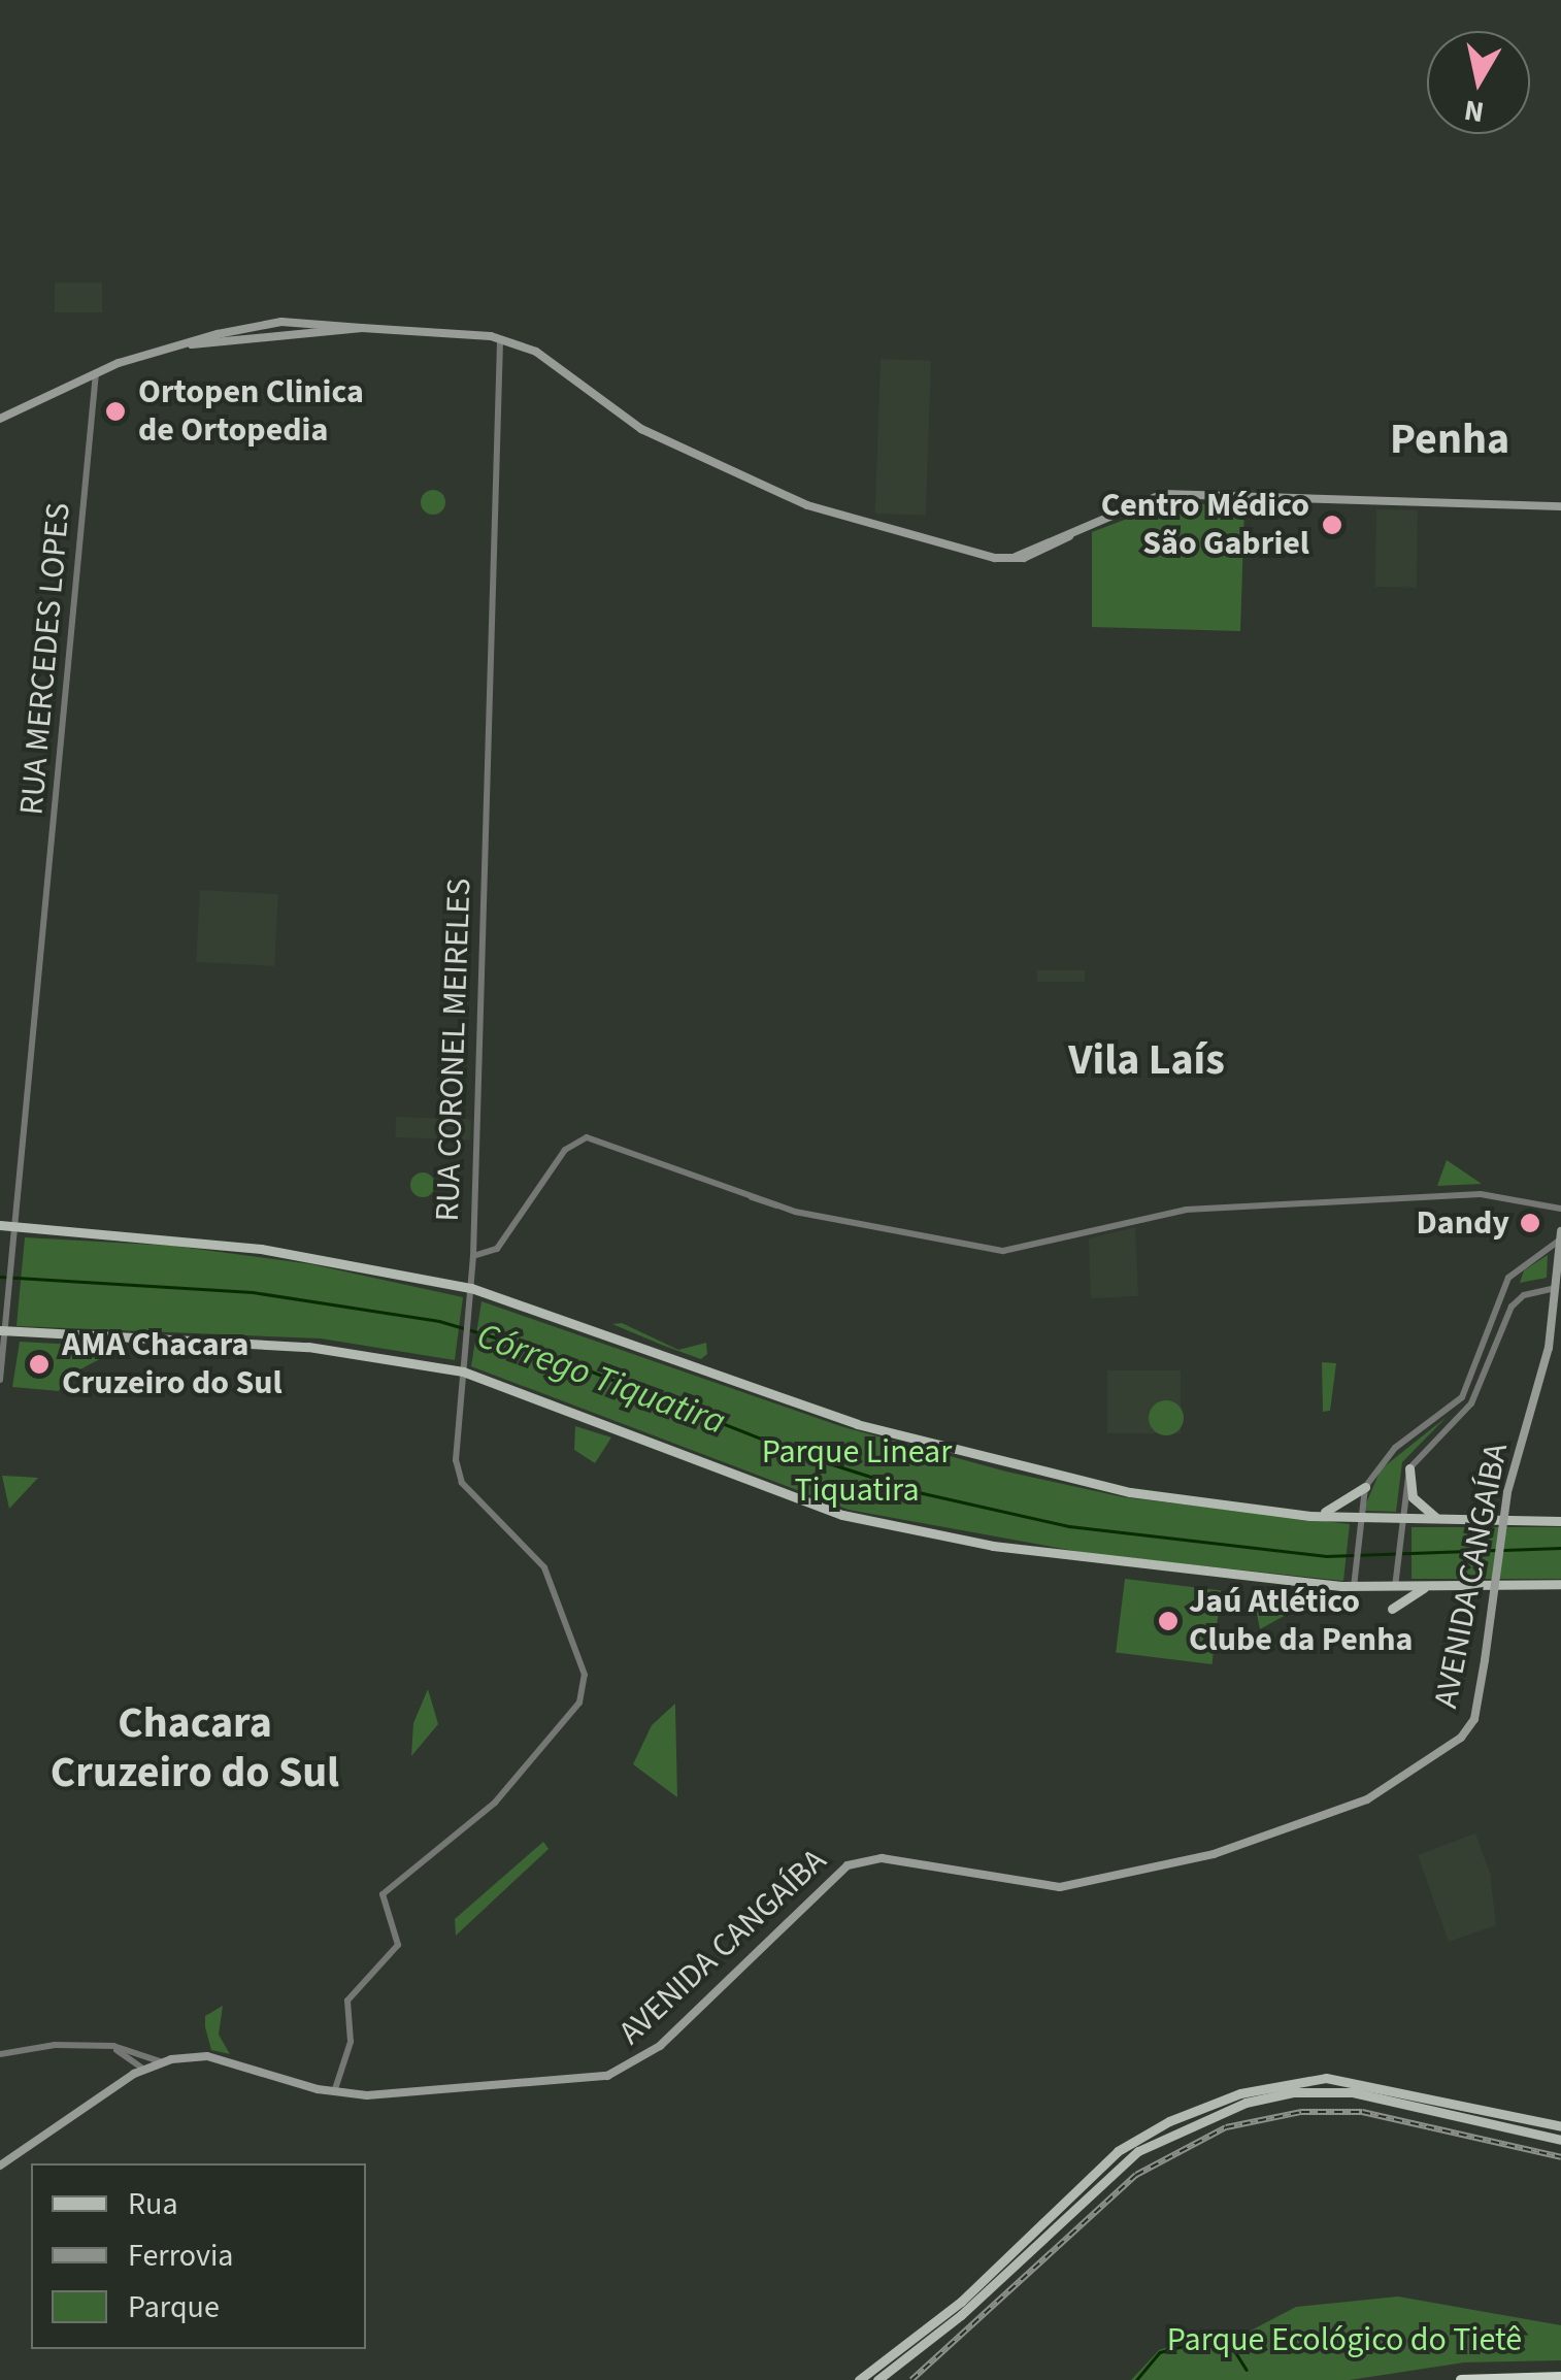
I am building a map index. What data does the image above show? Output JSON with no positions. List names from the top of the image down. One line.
{"streets":{"main road":["AVENIDA CANGAÍBA"],"street":["RUA MERCEDES LOPES","RUA CORONEL MEIRELES"]},"crossings":[["RUA CORONEL MEIRELES","AVENIDA CANGAÍBA"]],"districts":["Penha","Vila Laís","Chacara Cruzeiro do Sul"],"water":["Córrego Tiquatira"],"parks":["Parque Linear Tiquatira","Parque Ecológico do Tietê"],"places":["Ortopen Clinica de Ortopedia","Centro Médico São Gabriel","Dandy","AMA Chacara Cruzeiro do Sul","Jaú Atlético Clube da Penha"],"legend":["Rua","Ferrovia","Parque"],"north":"bottom"}
